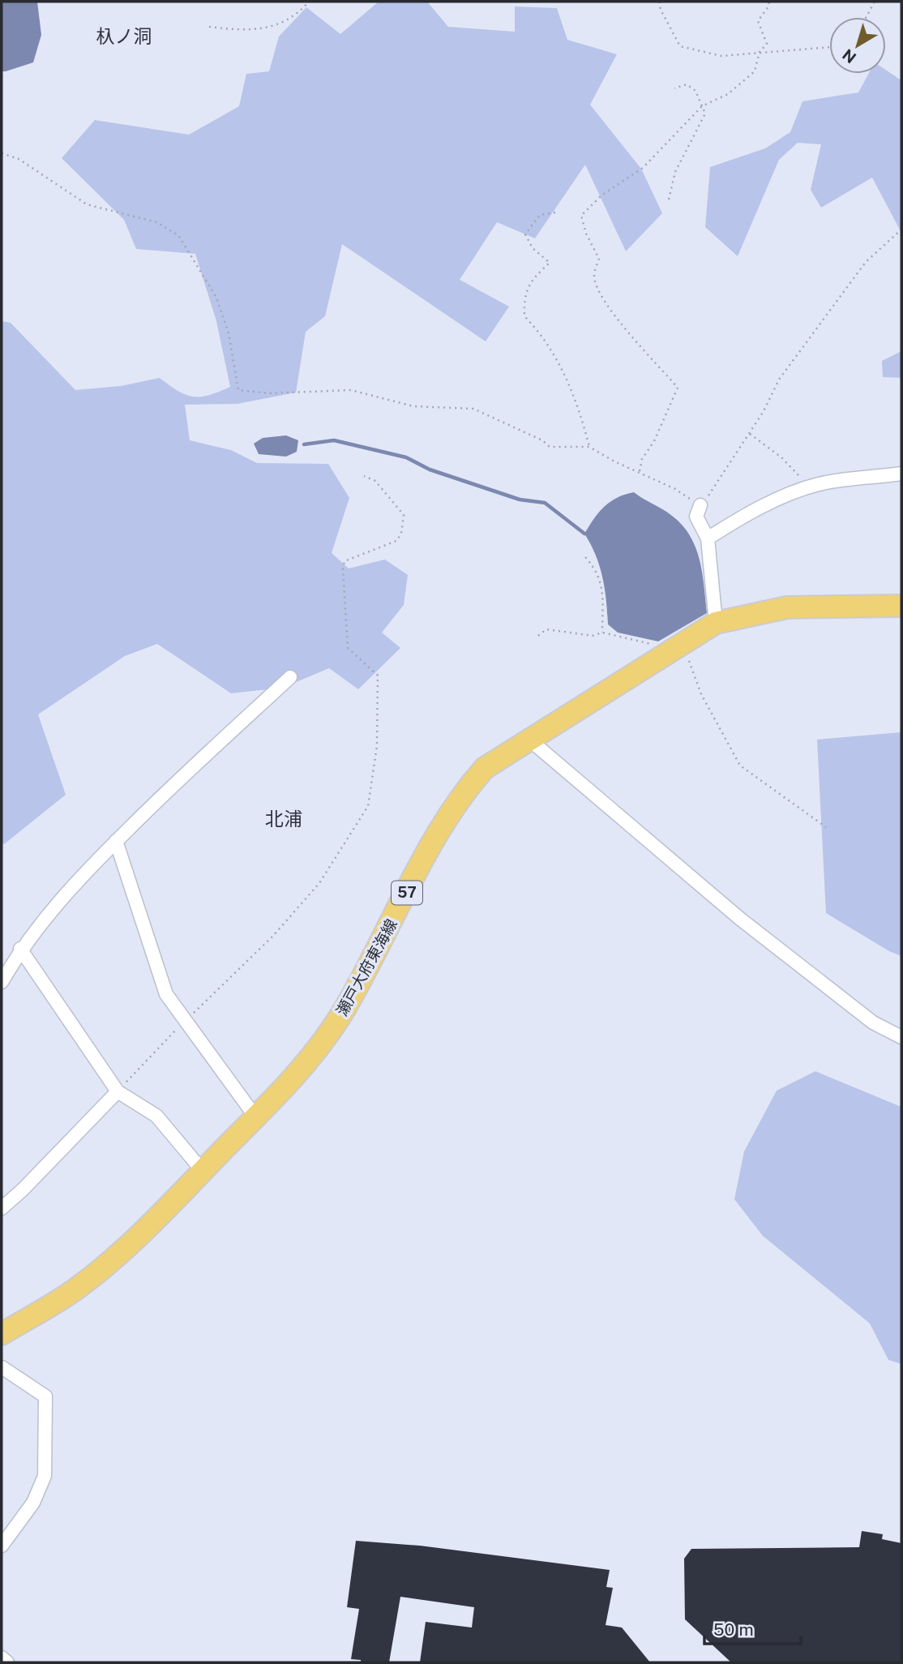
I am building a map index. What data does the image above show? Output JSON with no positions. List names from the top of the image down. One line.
{"streets":{"main road":["57","瀬戸大府東海線"]},"districts":["杁ノ洞","北浦"],"scale_bar":"50 m","north":"bottom left"}
